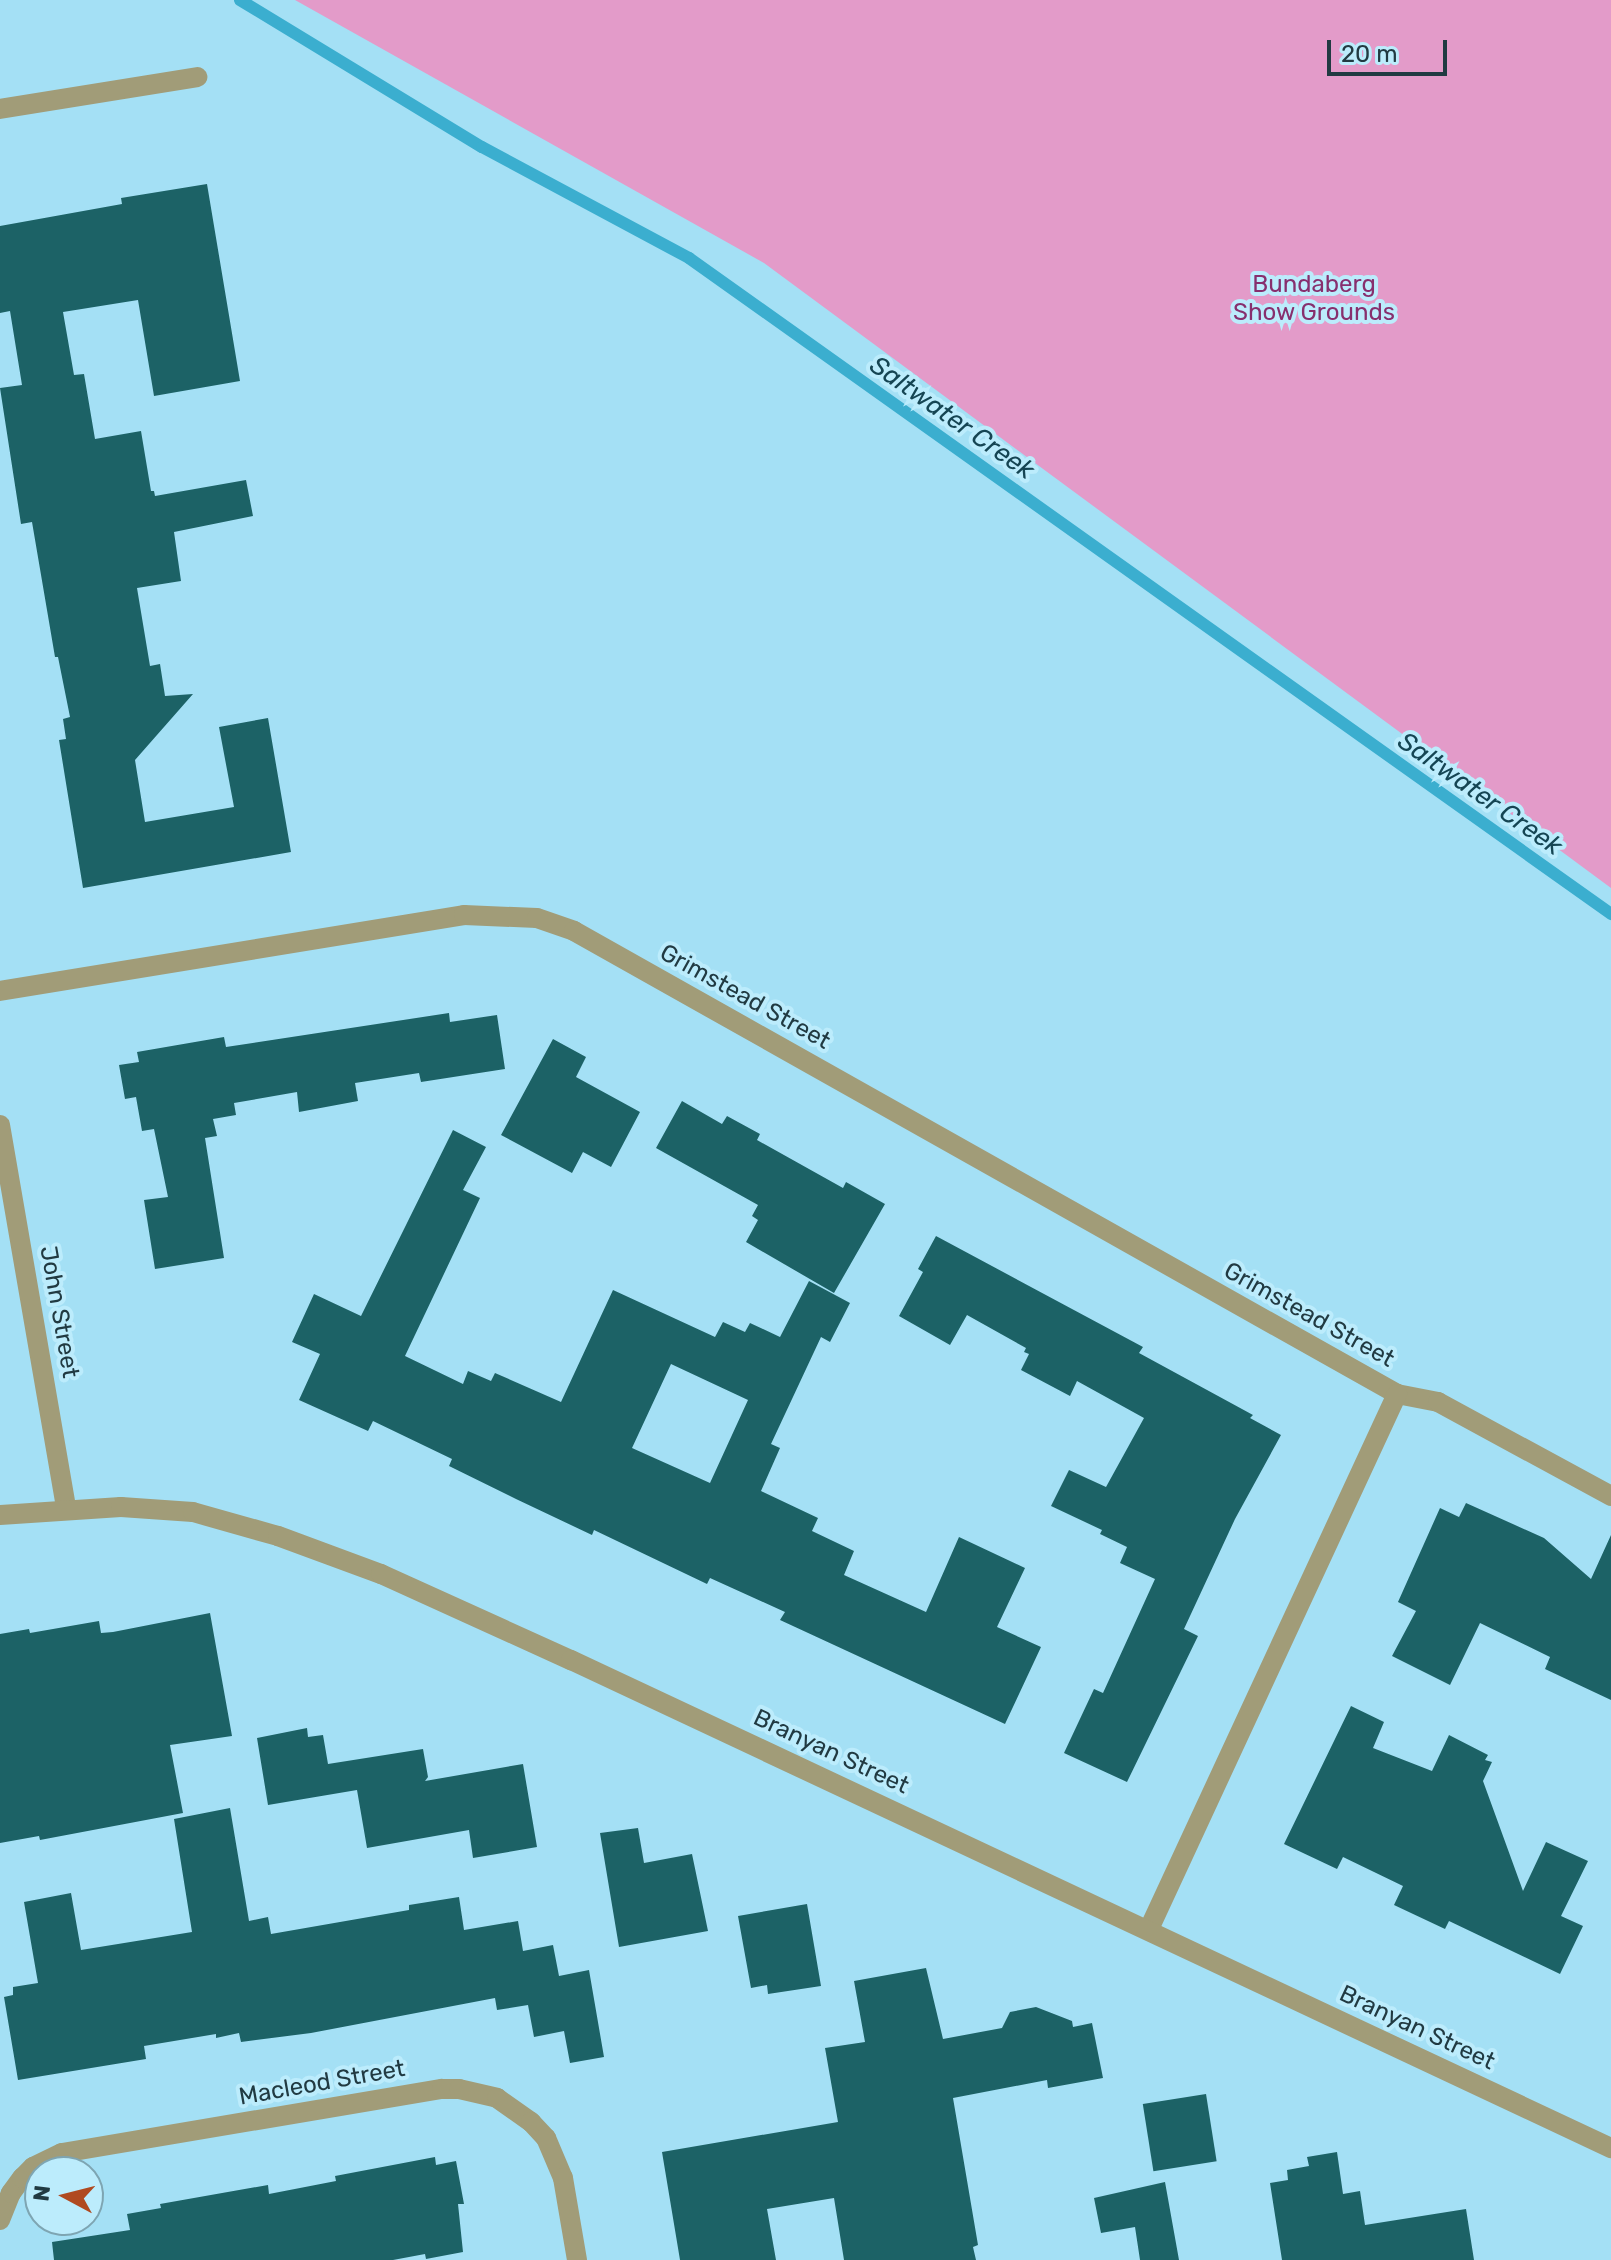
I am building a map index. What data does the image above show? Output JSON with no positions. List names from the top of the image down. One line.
{"streets":{"street":["Grimstead Street","John Street","Branyan Street","Macleod Street"]},"crossings":[["Grimstead Street","Branyan Street"],["John Street","Branyan Street"]],"water":["Saltwater Creek"],"parks":["Bundaberg Show Grounds"],"scale_bar":"20 m","north":"left"}
